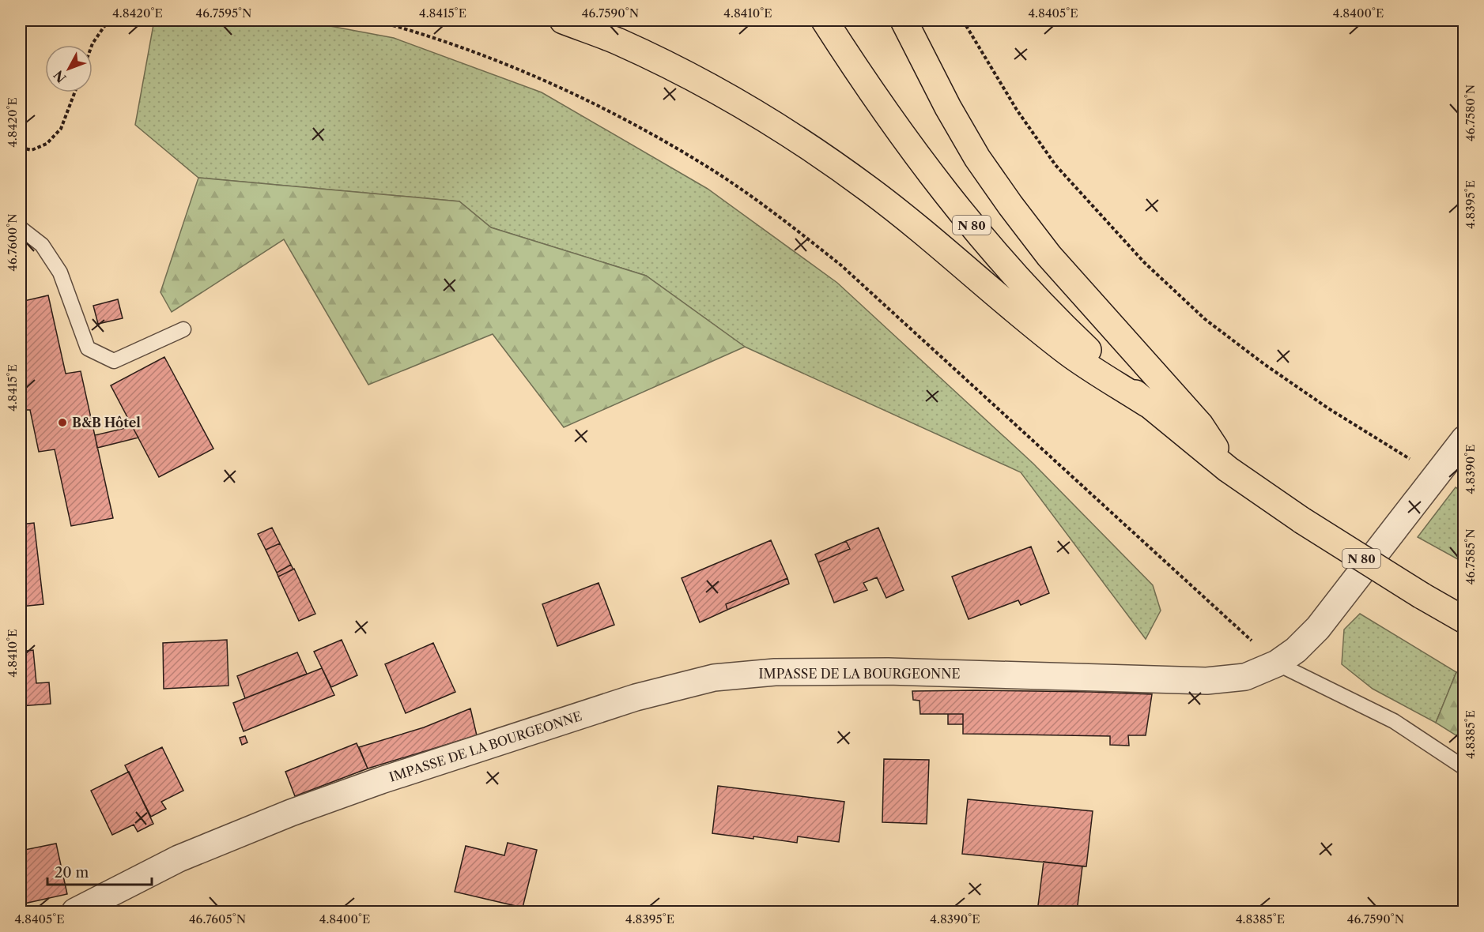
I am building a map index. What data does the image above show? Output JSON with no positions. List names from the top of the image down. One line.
{"streets":{"main road":["N 80"],"street":["IMPASSE DE LA BOURGEONNE"]},"places":["B&B Hôtel"],"scale_bar":"20 m","north":"bottom left","coordinates":["4.8420°E","46.7595°N","4.8415°E","46.7590°N","4.8410°E","4.8405°E","4.8400°E","46.7580°N","4.8395°E","46.7600°N","4.8390°E","46.7585°N","4.8385°E","46.7605°N"]}
